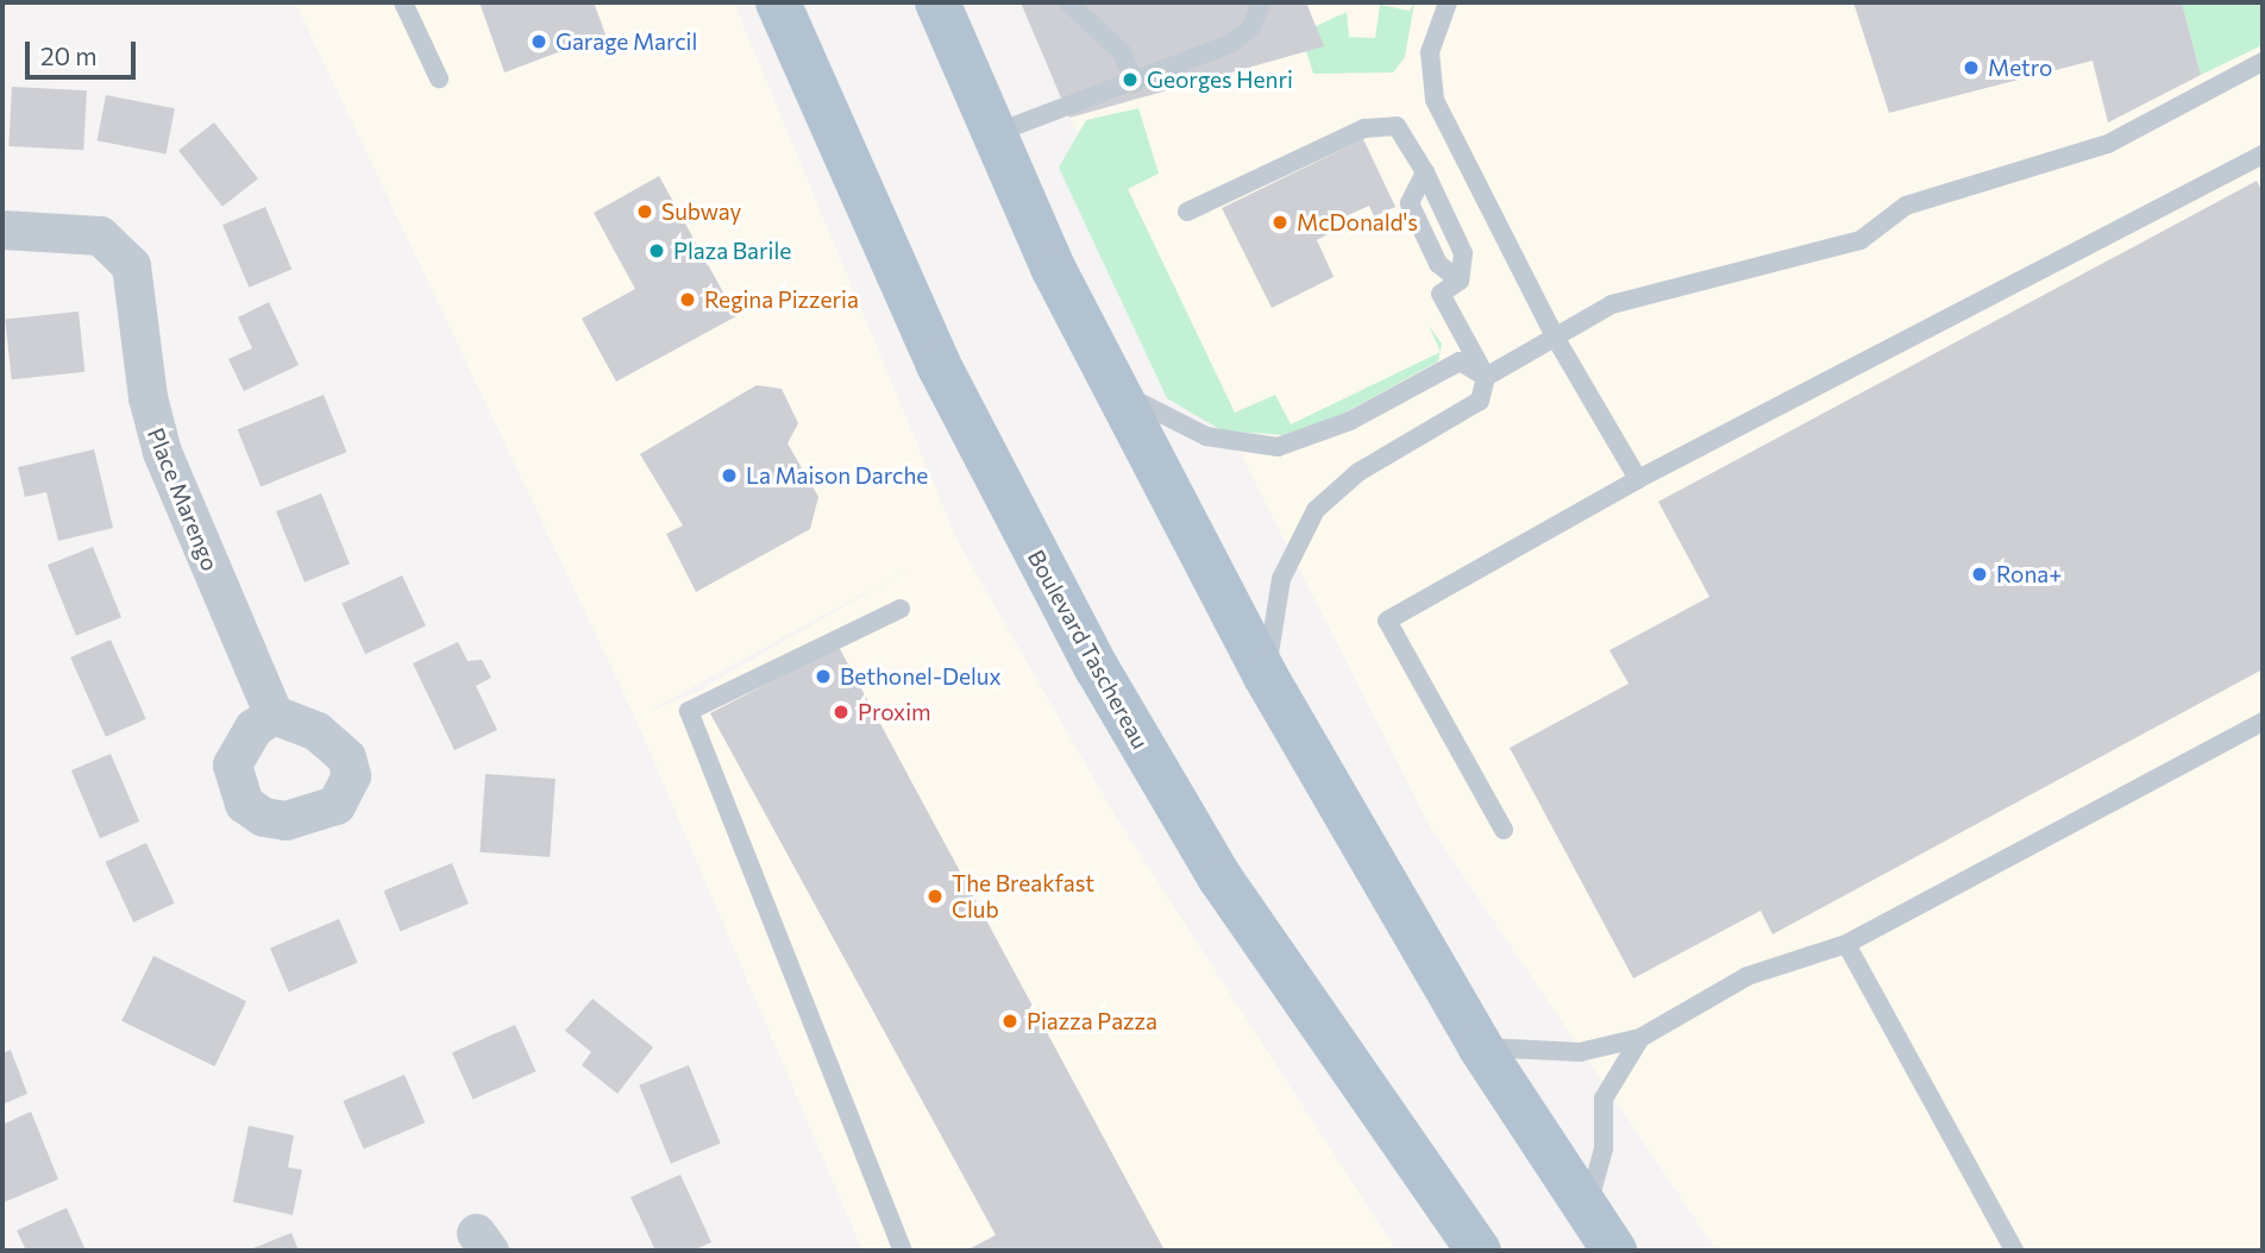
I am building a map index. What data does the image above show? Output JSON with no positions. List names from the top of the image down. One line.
{"streets":{"main road":["Boulevard Taschereau"],"street":["Place Marengo"]},"places":["Garage Marcil","Metro","Georges Henri","Subway","McDonald's","Plaza Barile","Regina Pizzeria","La Maison Darche","Rona+","Bethonel-Delux","Proxim","The Breakfast Club","Piazza Pazza"],"scale_bar":"20 m"}
